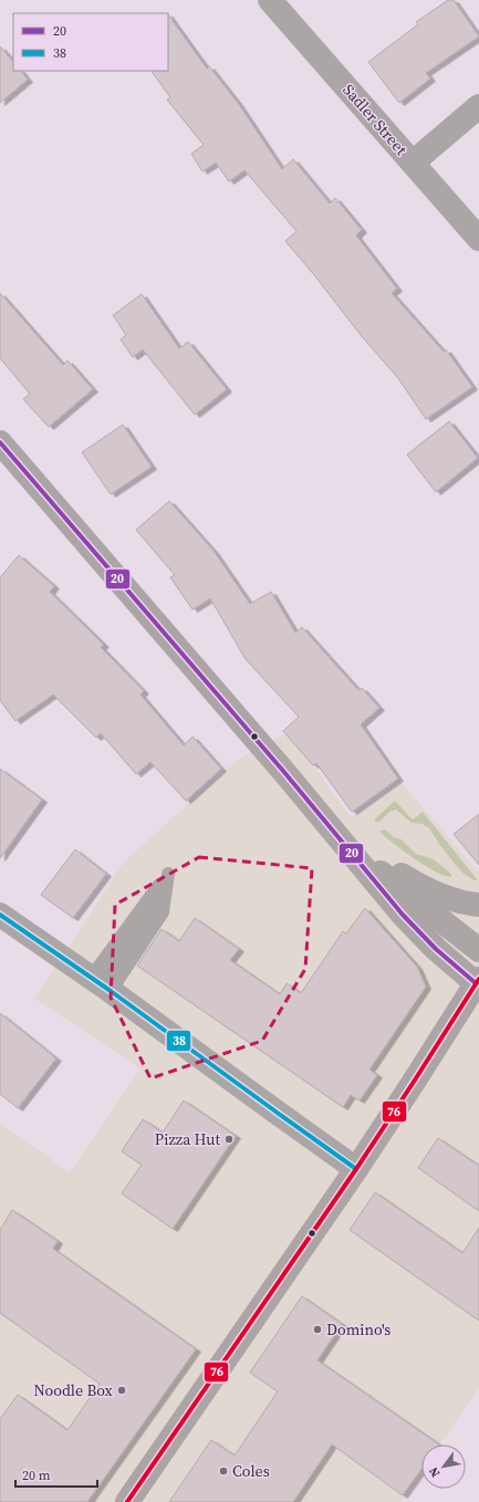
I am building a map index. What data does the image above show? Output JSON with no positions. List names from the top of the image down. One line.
{"streets":{"street":["Sadler Street"]},"places":["Pizza Hut","Domino's","Noodle Box","Coles"],"lines":["transit line 20","transit line 38","transit line 76"],"legend":["20","38"],"scale_bar":"20 m","north":"bottom left"}
